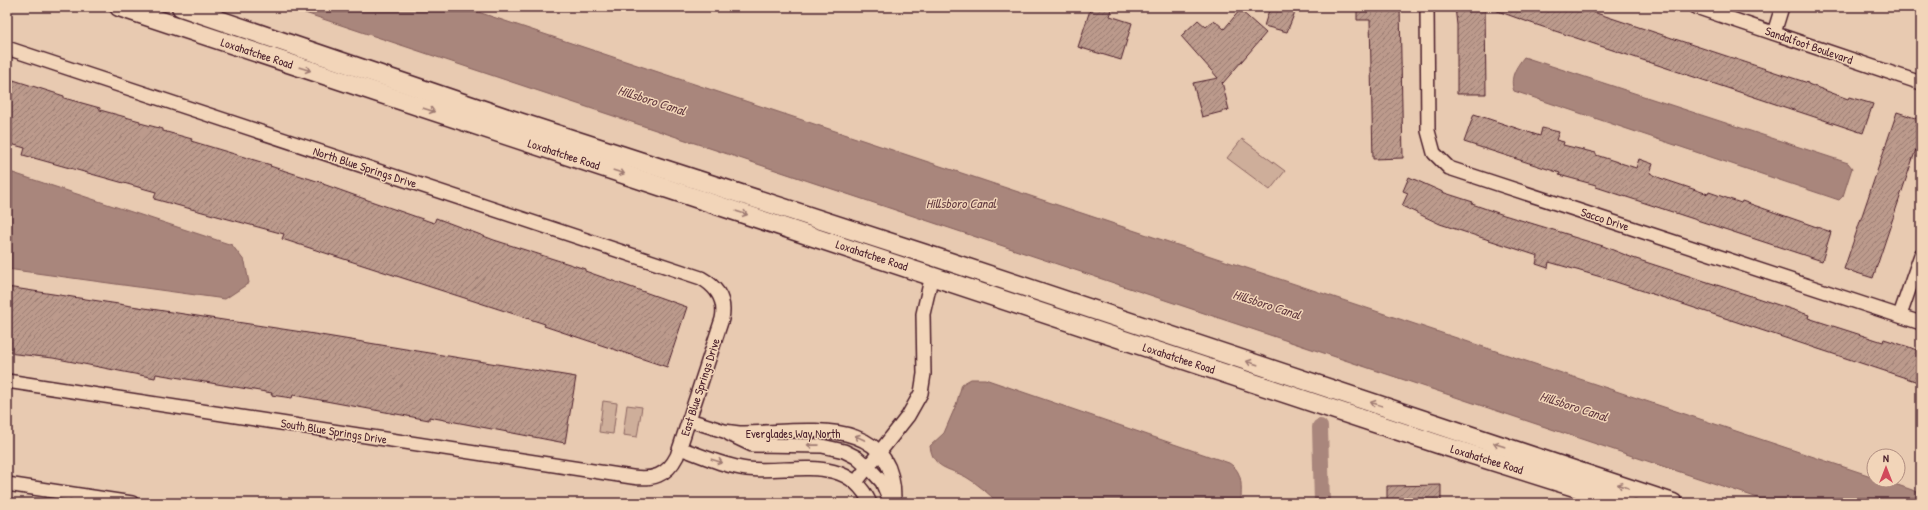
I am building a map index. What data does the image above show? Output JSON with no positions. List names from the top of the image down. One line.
{"streets":{"main road":["Loxahatchee Road"],"street":["Sandalfoot Boulevard","North Blue Springs Drive","Sacco Drive","East Blue Springs Drive","South Blue Springs Drive","Everglades Way North"]},"crossings":[["North Blue Springs Drive","East Blue Springs Drive"],["East Blue Springs Drive","South Blue Springs Drive"],["East Blue Springs Drive","Everglades Way North"]],"water":["Hillsboro Canal"],"north":"top"}
